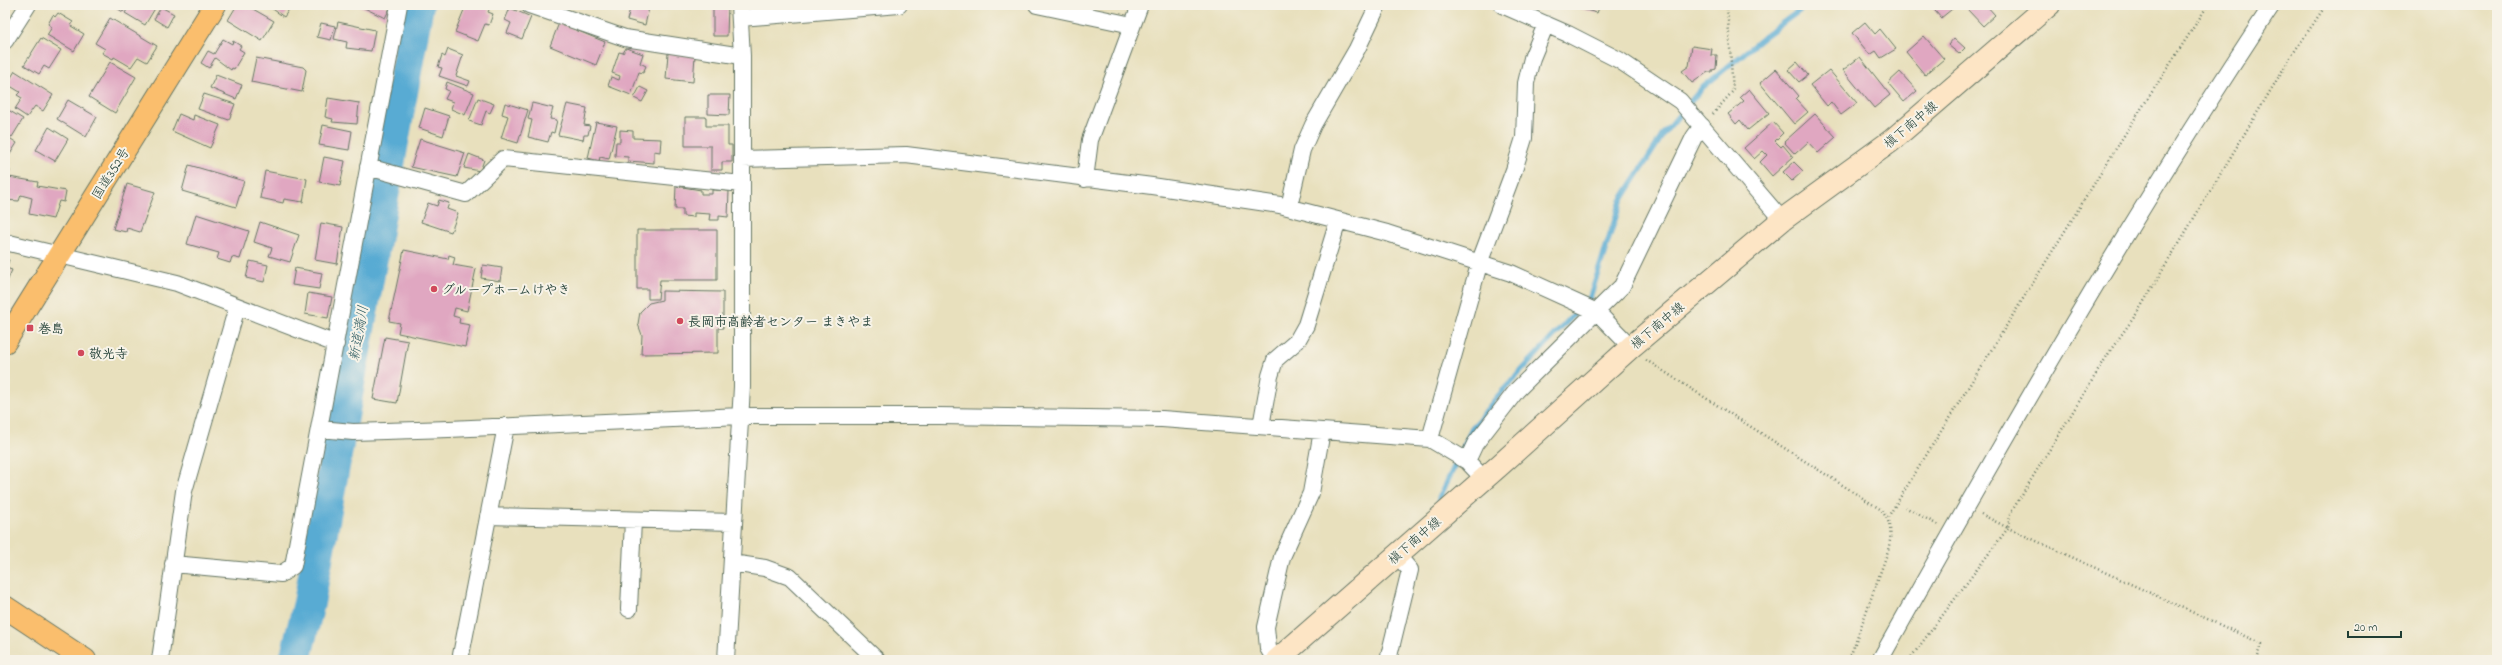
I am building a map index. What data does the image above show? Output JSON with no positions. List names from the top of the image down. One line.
{"streets":{"highway":["国道352号"],"main road":["槇下南中線"]},"water":["新道満川"],"places":{"other":["グループホームけやき","長岡市高齢者センター まきやま","敬光寺"],"transit":["巻島"]},"scale_bar":"20 m"}
